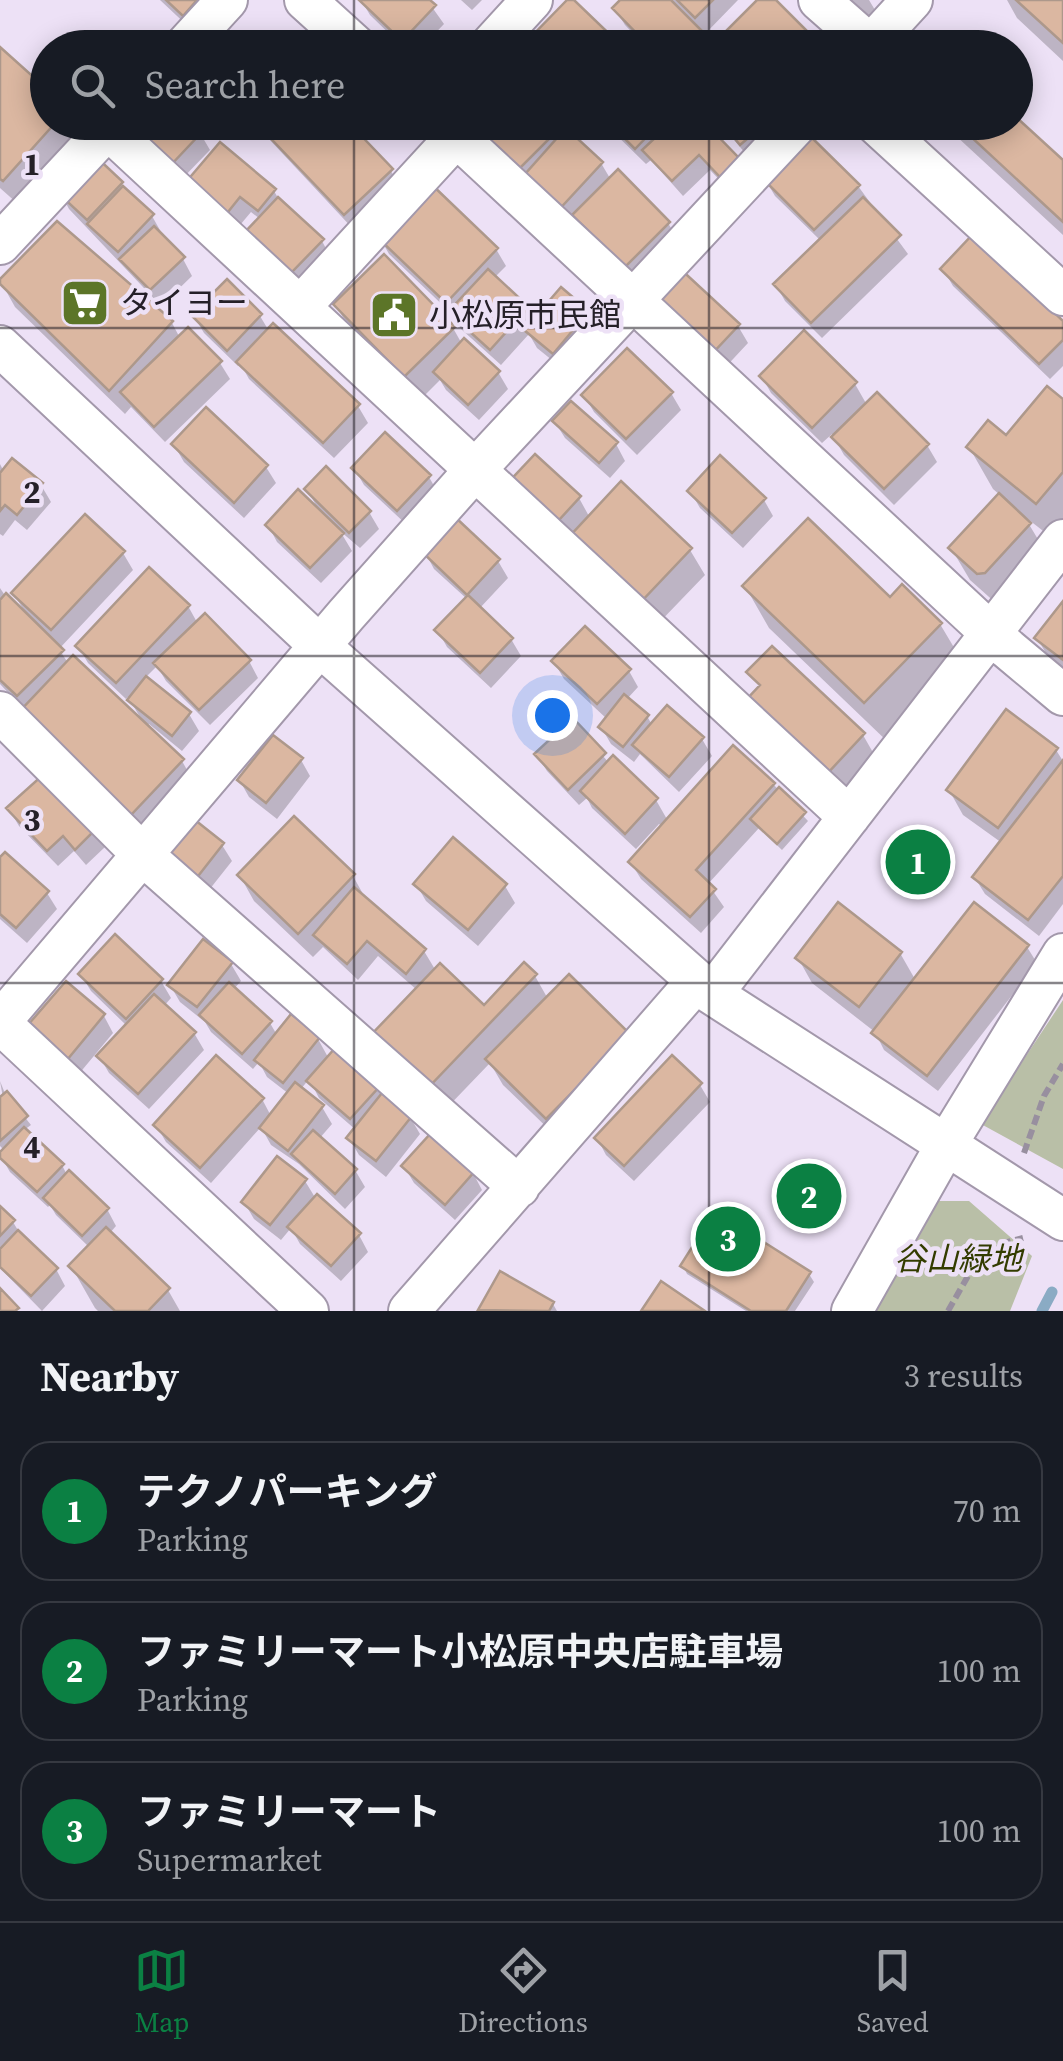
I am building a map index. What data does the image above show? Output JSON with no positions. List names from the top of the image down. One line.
{"parks":["谷山緑地"],"places":{"supermarket":["タイヨー"],"public building":["小松原市民館"]},"page":{"search":"Search here","pins":["1","2","3"],"heading":["Nearby","3 results"],"list":[{"mark":"1","name":"テクノパーキング","note":"Parking","value":"70 m"},{"mark":"2","name":"ファミリーマート小松原中央店駐車場","note":"Parking","value":"100 m"},{"mark":"3","name":"ファミリーマート","note":"Supermarket","value":"100 m"}],"nav":["Map","Directions","Saved"]},"grid":{"rows":["1","2","3","4"]}}
